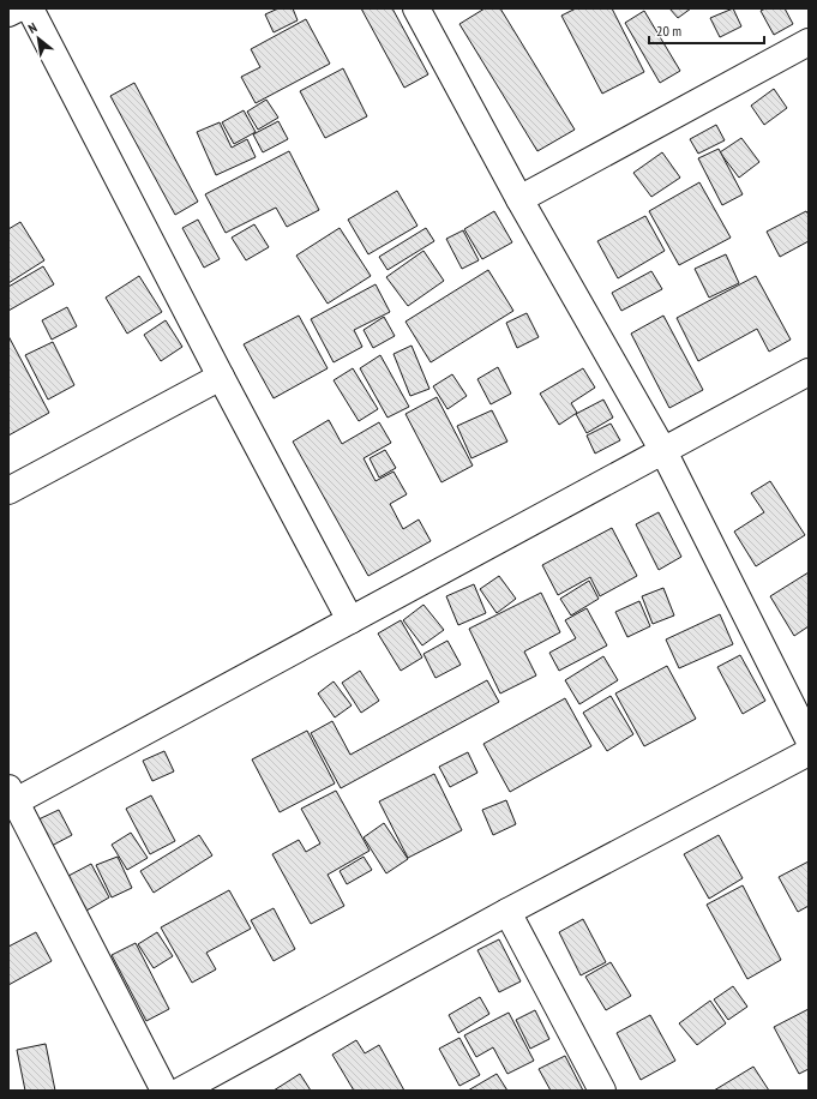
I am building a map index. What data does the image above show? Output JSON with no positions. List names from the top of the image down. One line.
{"scale_bar":"20 m","north":"top left"}
